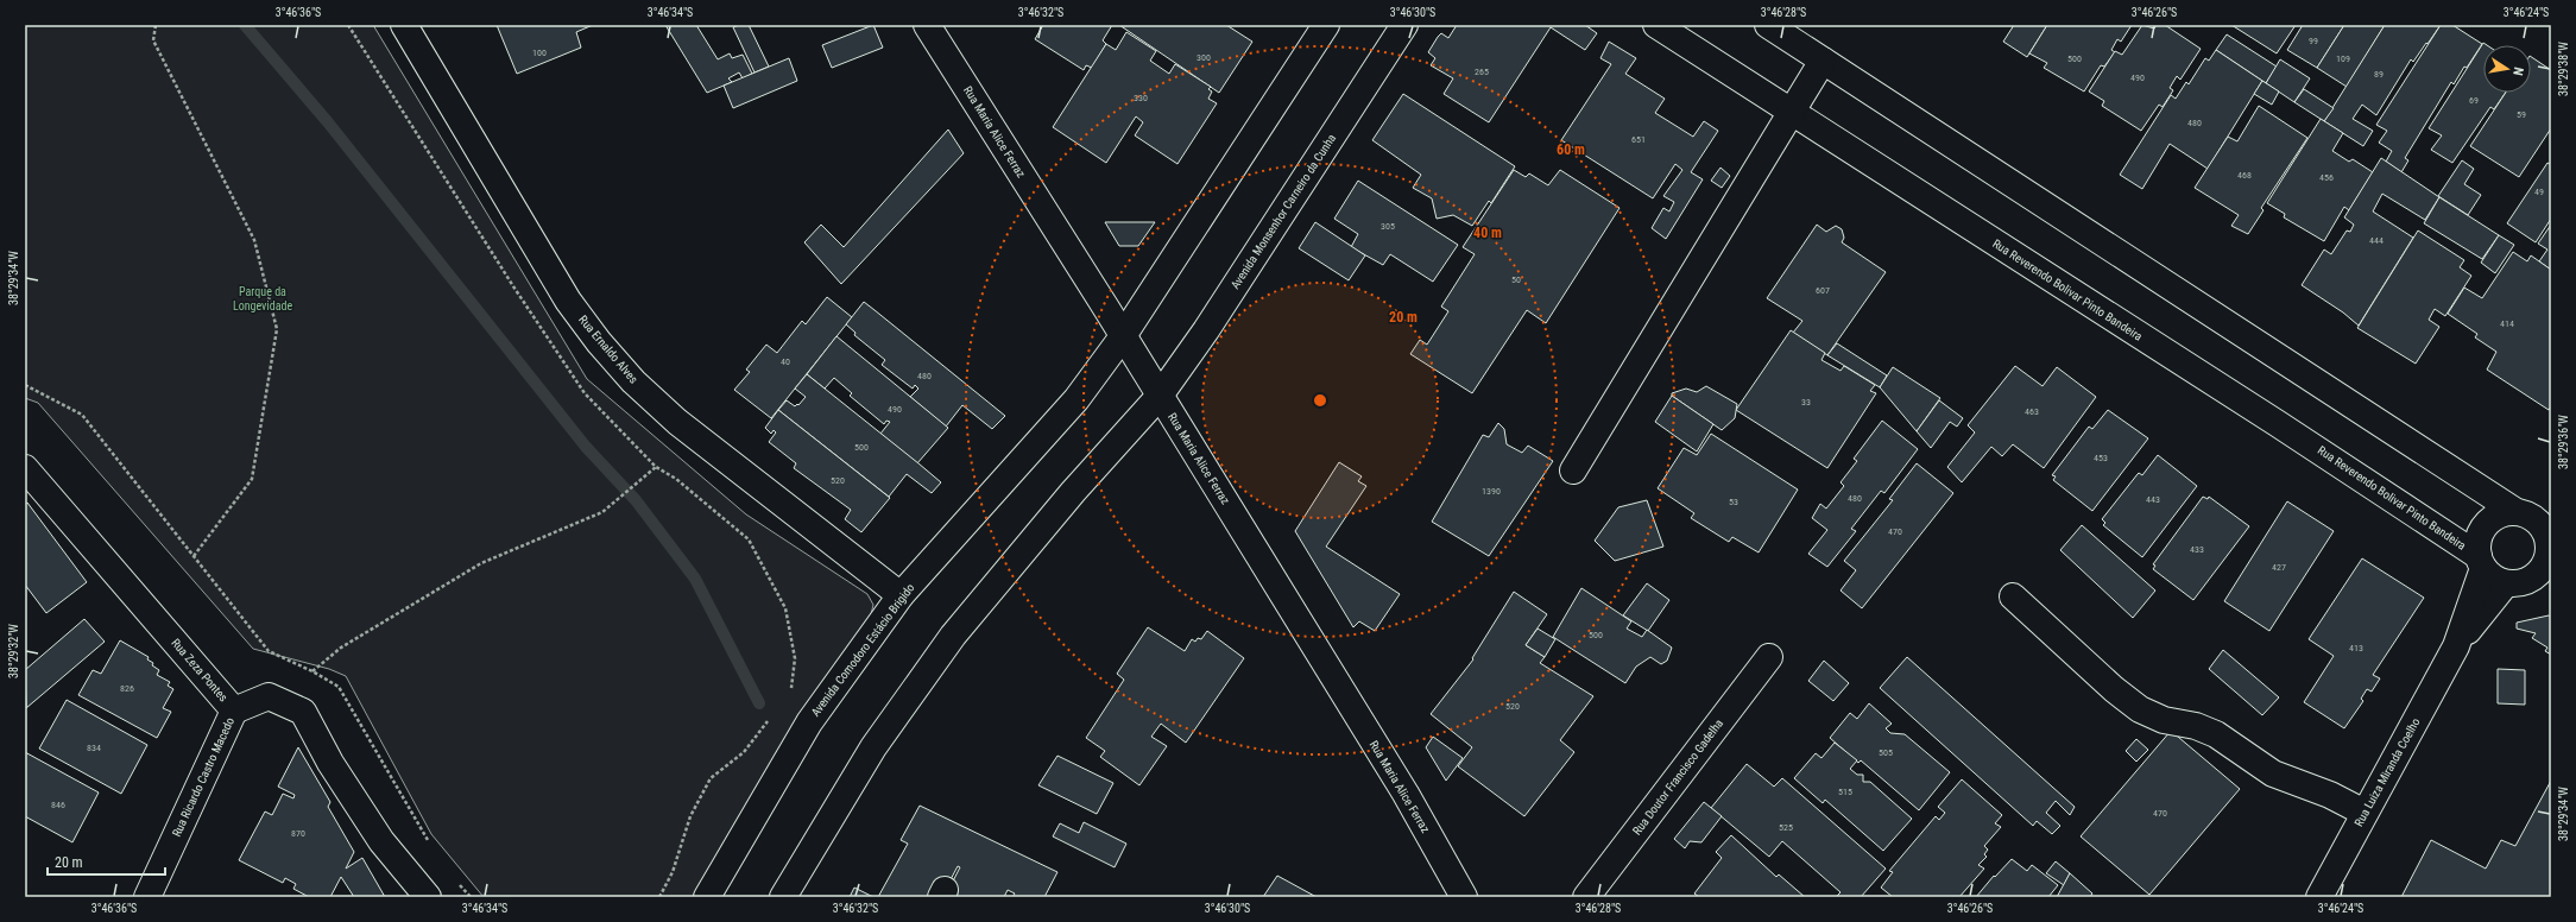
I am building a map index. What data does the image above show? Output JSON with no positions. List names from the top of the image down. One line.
{"streets":{"street":["Rua Maria Alice Ferraz","Avenida Monsenhor Carneiro da Cunha","Rua Reverendo Bolivar Pinto Bandeira","Rua Ernaldo Alves","Avenida Comodoro Estácio Brigido","Rua Zeza Pontes","Rua Luiza Miranda Coelho","Rua Ricardo Castro Macedo","Rua Doutor Francisco Gadelha"]},"crossings":[["Rua Maria Alice Ferraz","Avenida Monsenhor Carneiro da Cunha"],["Rua Maria Alice Ferraz","Avenida Comodoro Estácio Brigido"],["Rua Reverendo Bolivar Pinto Bandeira","Rua Luiza Miranda Coelho"],["Rua Ernaldo Alves","Avenida Comodoro Estácio Brigido"],["Rua Zeza Pontes","Rua Ricardo Castro Macedo"]],"parks":["Parque da Longevidade"],"house_numbers":["99","100","300","500","109","265","89","490","330","69","59","480","651","468","456","49","305","444","50","607","414","40","480","33","490","463","500","453","520","1390","480","443","53","470","433","427","500","413","826","520","834","505","515","846","470","525","870"],"scale_bar":"20 m","north":"right","coordinates":["3°46'36\"S","3°46'34\"S","3°46'32\"S","3°46'30\"S","3°46'28\"S","3°46'26\"S","3°46'24\"S","38°29'38\"W","38°29'34\"W","38°29'36\"W","38°29'32\"W"],"rings":["60 m","40 m","20 m"]}
